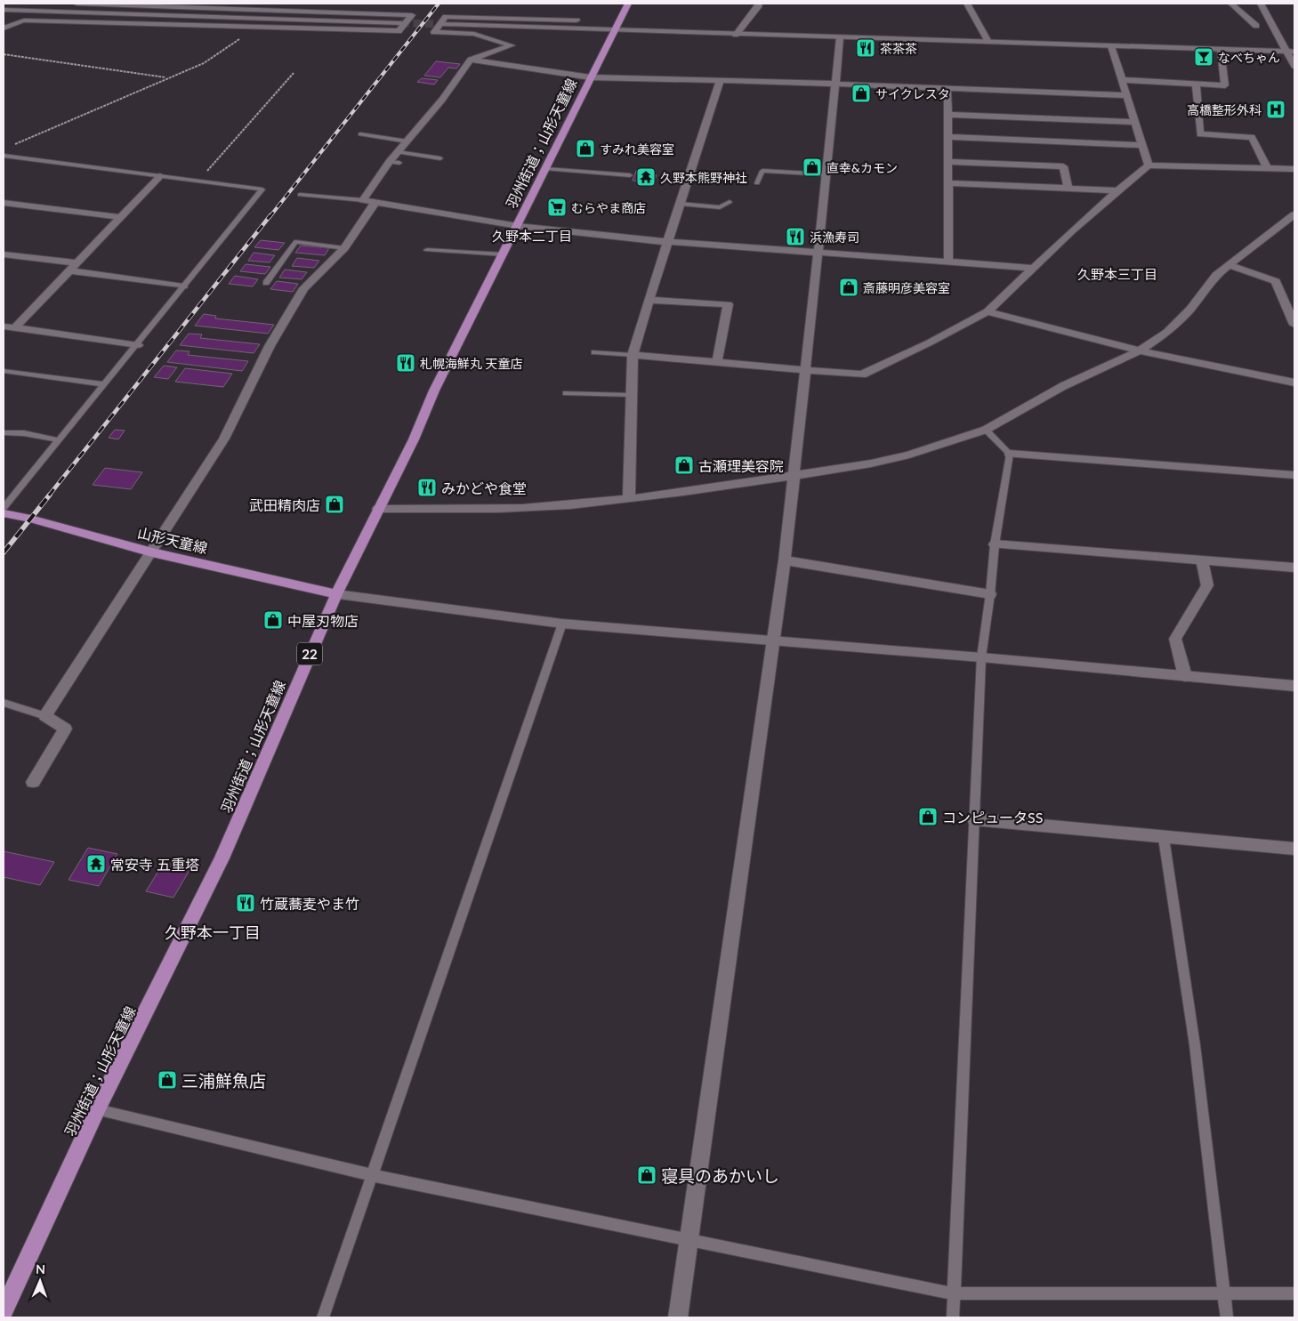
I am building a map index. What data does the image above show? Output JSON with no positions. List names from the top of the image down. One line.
{"streets":{"main road":["羽州街道；山形天童線","山形天童線","22"]},"crossings":[["羽州街道；山形天童線","山形天童線"]],"districts":["久野本二丁目","久野本三丁目","久野本一丁目"],"places":{"restaurant":["茶茶茶","浜漁寿司","札幌海鮮丸 天童店","みかどや食堂","竹蔵蕎麦やま竹"],"bar":["なべちゃん"],"shop":["サイクレスタ","すみれ美容室","直幸&カモン","斎藤明彦美容室","古瀬理美容院","武田精肉店","中屋刃物店","コンピュータSS","三浦鮮魚店","寝具のあかいし"],"hospital":["高橋整形外科"],"temple":["久野本熊野神社","常安寺 五重塔"],"supermarket":["むらやま商店"]},"north":"top"}
